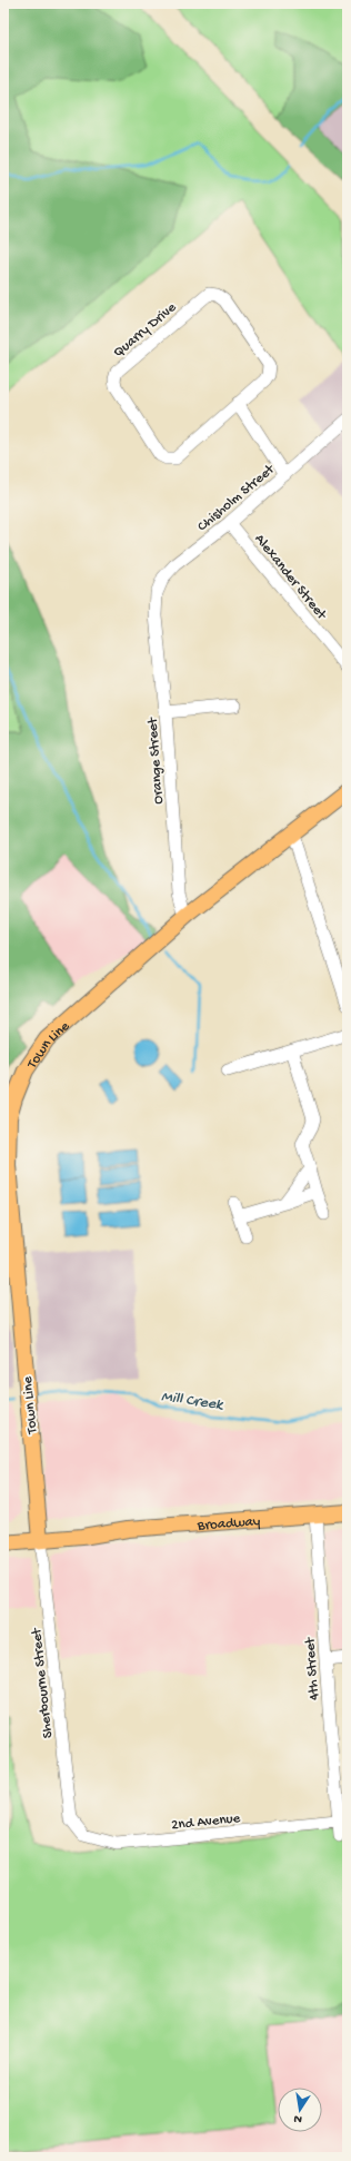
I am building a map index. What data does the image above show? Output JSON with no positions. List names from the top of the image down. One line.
{"streets":{"main road":["Town Line","Broadway"],"street":["Quarry Drive","Chisholm Street","Alexander Street","Orange Street","4th Street","Sherbourne Street","2nd Avenue"]},"crossings":[["Chisholm Street","Alexander Street"],["Chisholm Street","Orange Street"],["Orange Street","Town Line"],["Town Line","Broadway"],["Town Line","Sherbourne Street"],["Broadway","4th Street"],["Broadway","Sherbourne Street"],["4th Street","2nd Avenue"],["Sherbourne Street","2nd Avenue"]],"water":["Mill Creek"],"north":"bottom"}
